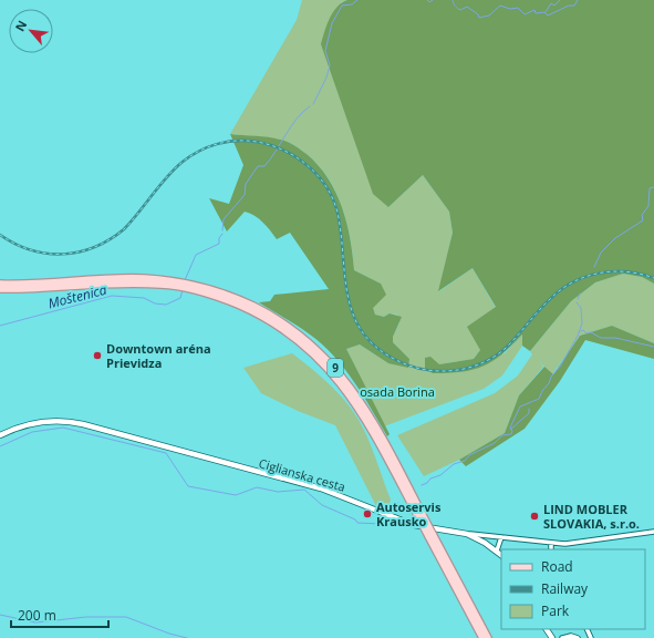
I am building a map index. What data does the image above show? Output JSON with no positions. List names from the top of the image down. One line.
{"streets":{"main road":["9"],"street":["Ciglianska cesta"]},"water":["Moštenica"],"parks":["osada Borina"],"places":["Downtown aréna Prievidza","Autoservis Krausko","LIND MOBLER SLOVAKIA, s.r.o."],"legend":["Road","Railway","Park"],"scale_bar":"200 m","north":"top left"}
